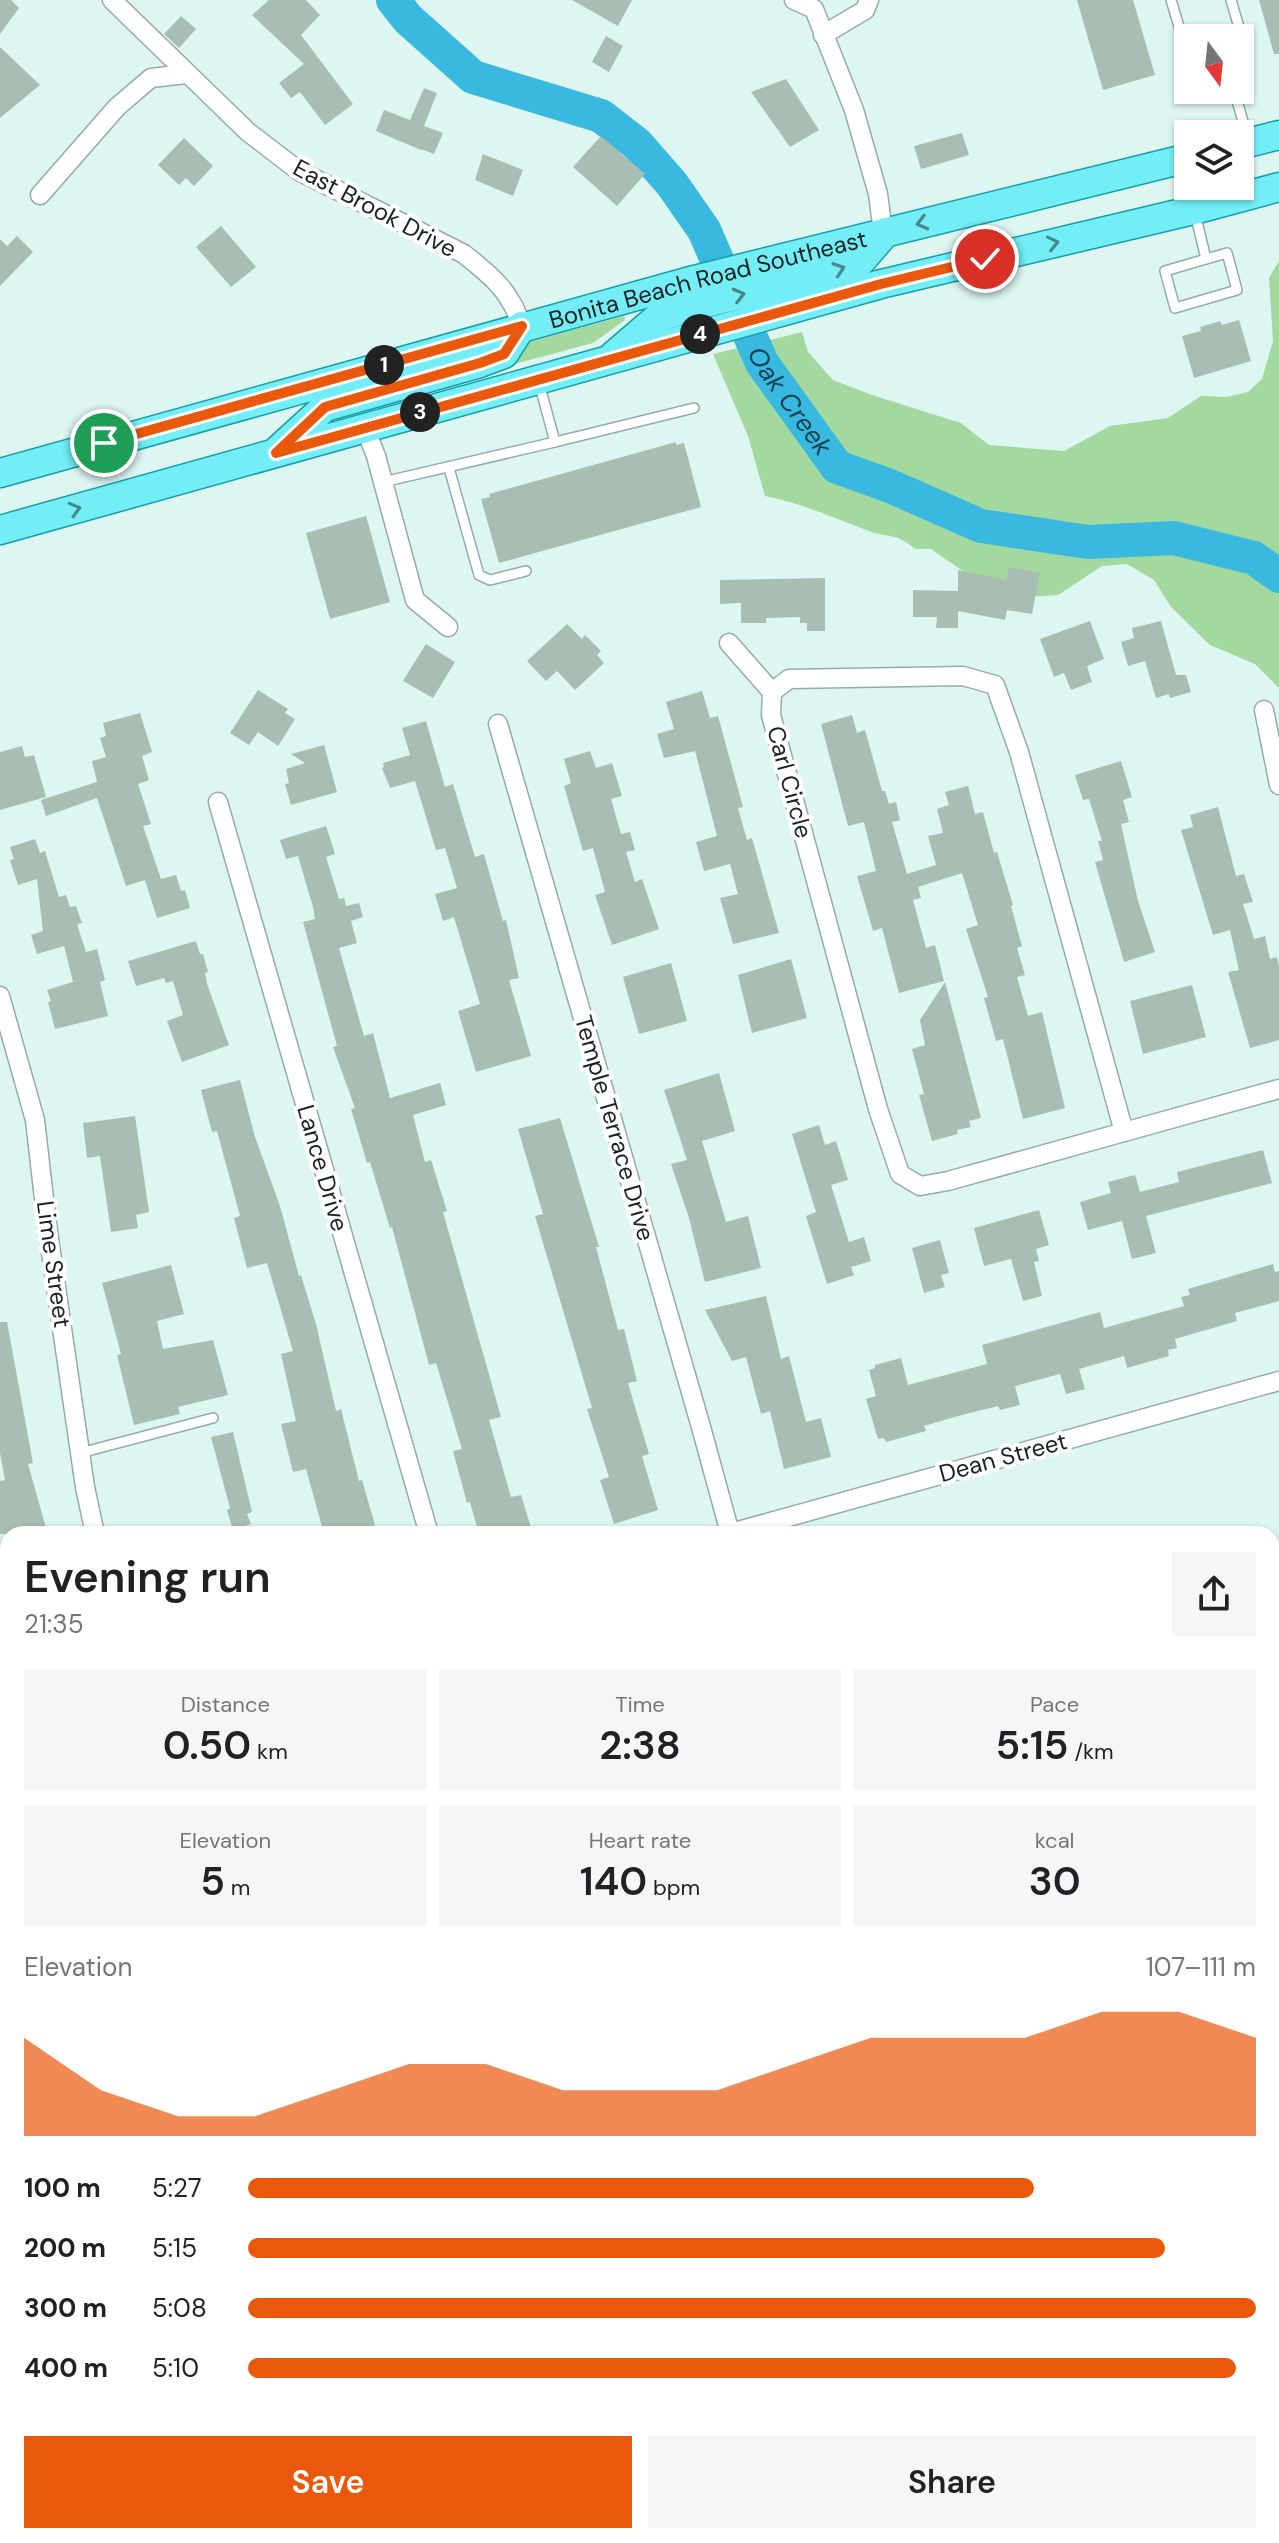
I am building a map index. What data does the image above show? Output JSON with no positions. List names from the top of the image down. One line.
{"streets":{"main road":["Bonita Beach Road Southeast"],"street":["East Brook Drive","Carl Circle","Temple Terrace Drive","Lance Drive","Lime Street","Dean Street"]},"crossings":[["East Brook Drive","Bonita Beach Road Southeast"]],"water":["Oak Creek"],"north":"bottom","page":{"pins":["4","1","3"],"heading":["Evening run","21:35"],"stats":[["Distance","0.50 km"],["Time","2:38"],["Pace","5:15 /km"],["Elevation","5 m"],["Heart rate","140 bpm"],["kcal","30"]],"chart":["Elevation","107–111 m"],"list":[{"name":"100 m","note":"5:27"},{"name":"200 m","note":"5:15"},{"name":"300 m","note":"5:08"},{"name":"400 m","note":"5:10"}],"buttons":["Save","Share"]}}
